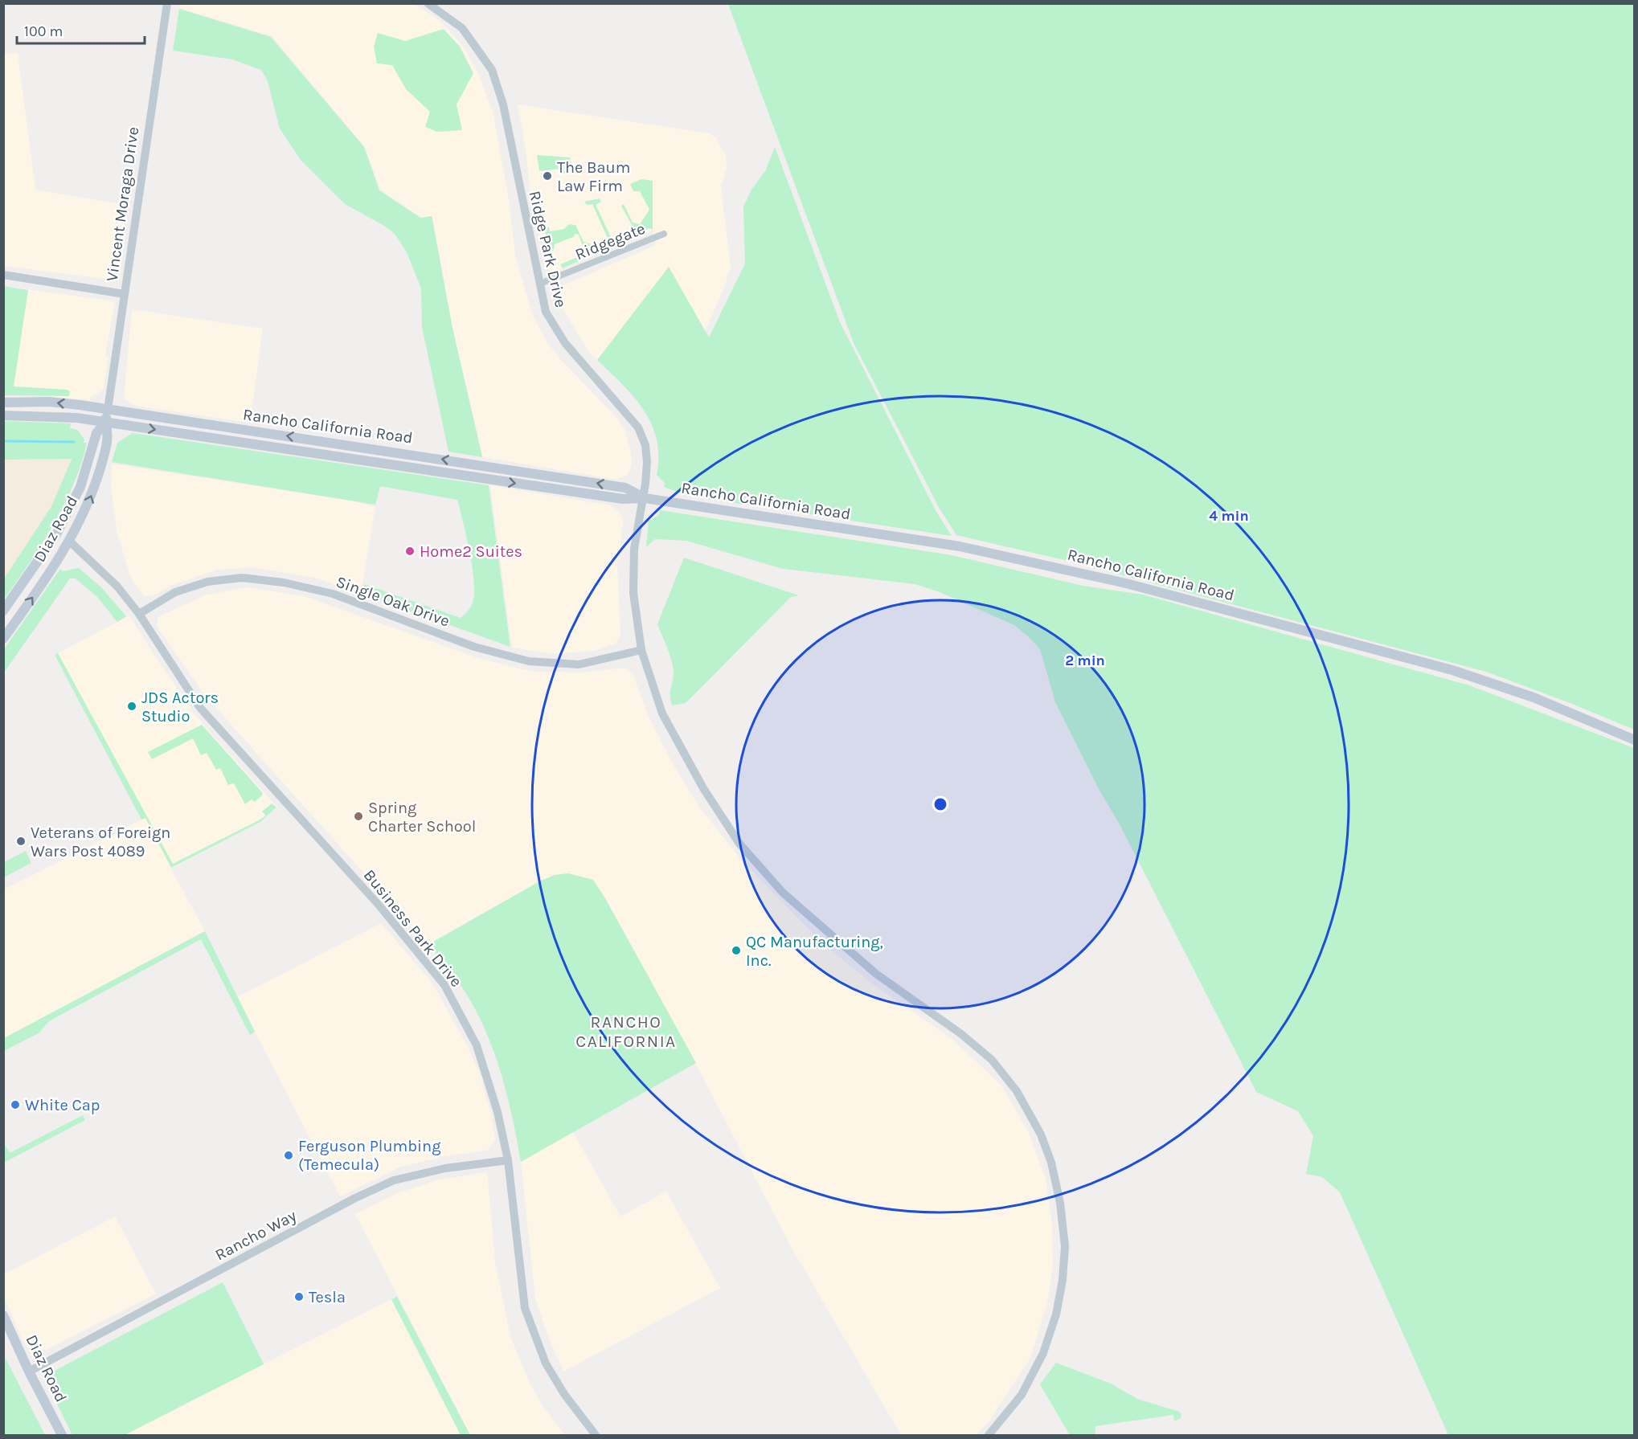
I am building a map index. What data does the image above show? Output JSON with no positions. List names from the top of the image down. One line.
{"streets":{"main road":["Rancho California Road","Diaz Road"],"street":["Vincent Moraga Drive","Ridgegate","Ridge Park Drive","Single Oak Drive","Business Park Drive","Rancho Way"]},"crossings":[["Vincent Moraga Drive","Rancho California Road"],["Vincent Moraga Drive","Diaz Road"],["Ridgegate","Ridge Park Drive"],["Ridge Park Drive","Rancho California Road"],["Rancho California Road","Diaz Road"],["Diaz Road","Business Park Drive"],["Diaz Road","Rancho Way"],["Single Oak Drive","Business Park Drive"],["Business Park Drive","Rancho Way"]],"districts":["RANCHO CALIFORNIA"],"places":["The Baum Law Firm","Home2 Suites","JDS Actors Studio","Spring Charter School","Veterans of Foreign Wars Post 4089","QC Manufacturing, Inc.","White Cap","Ferguson Plumbing (Temecula)","Tesla"],"scale_bar":"100 m","rings":["4 min","2 min"]}
